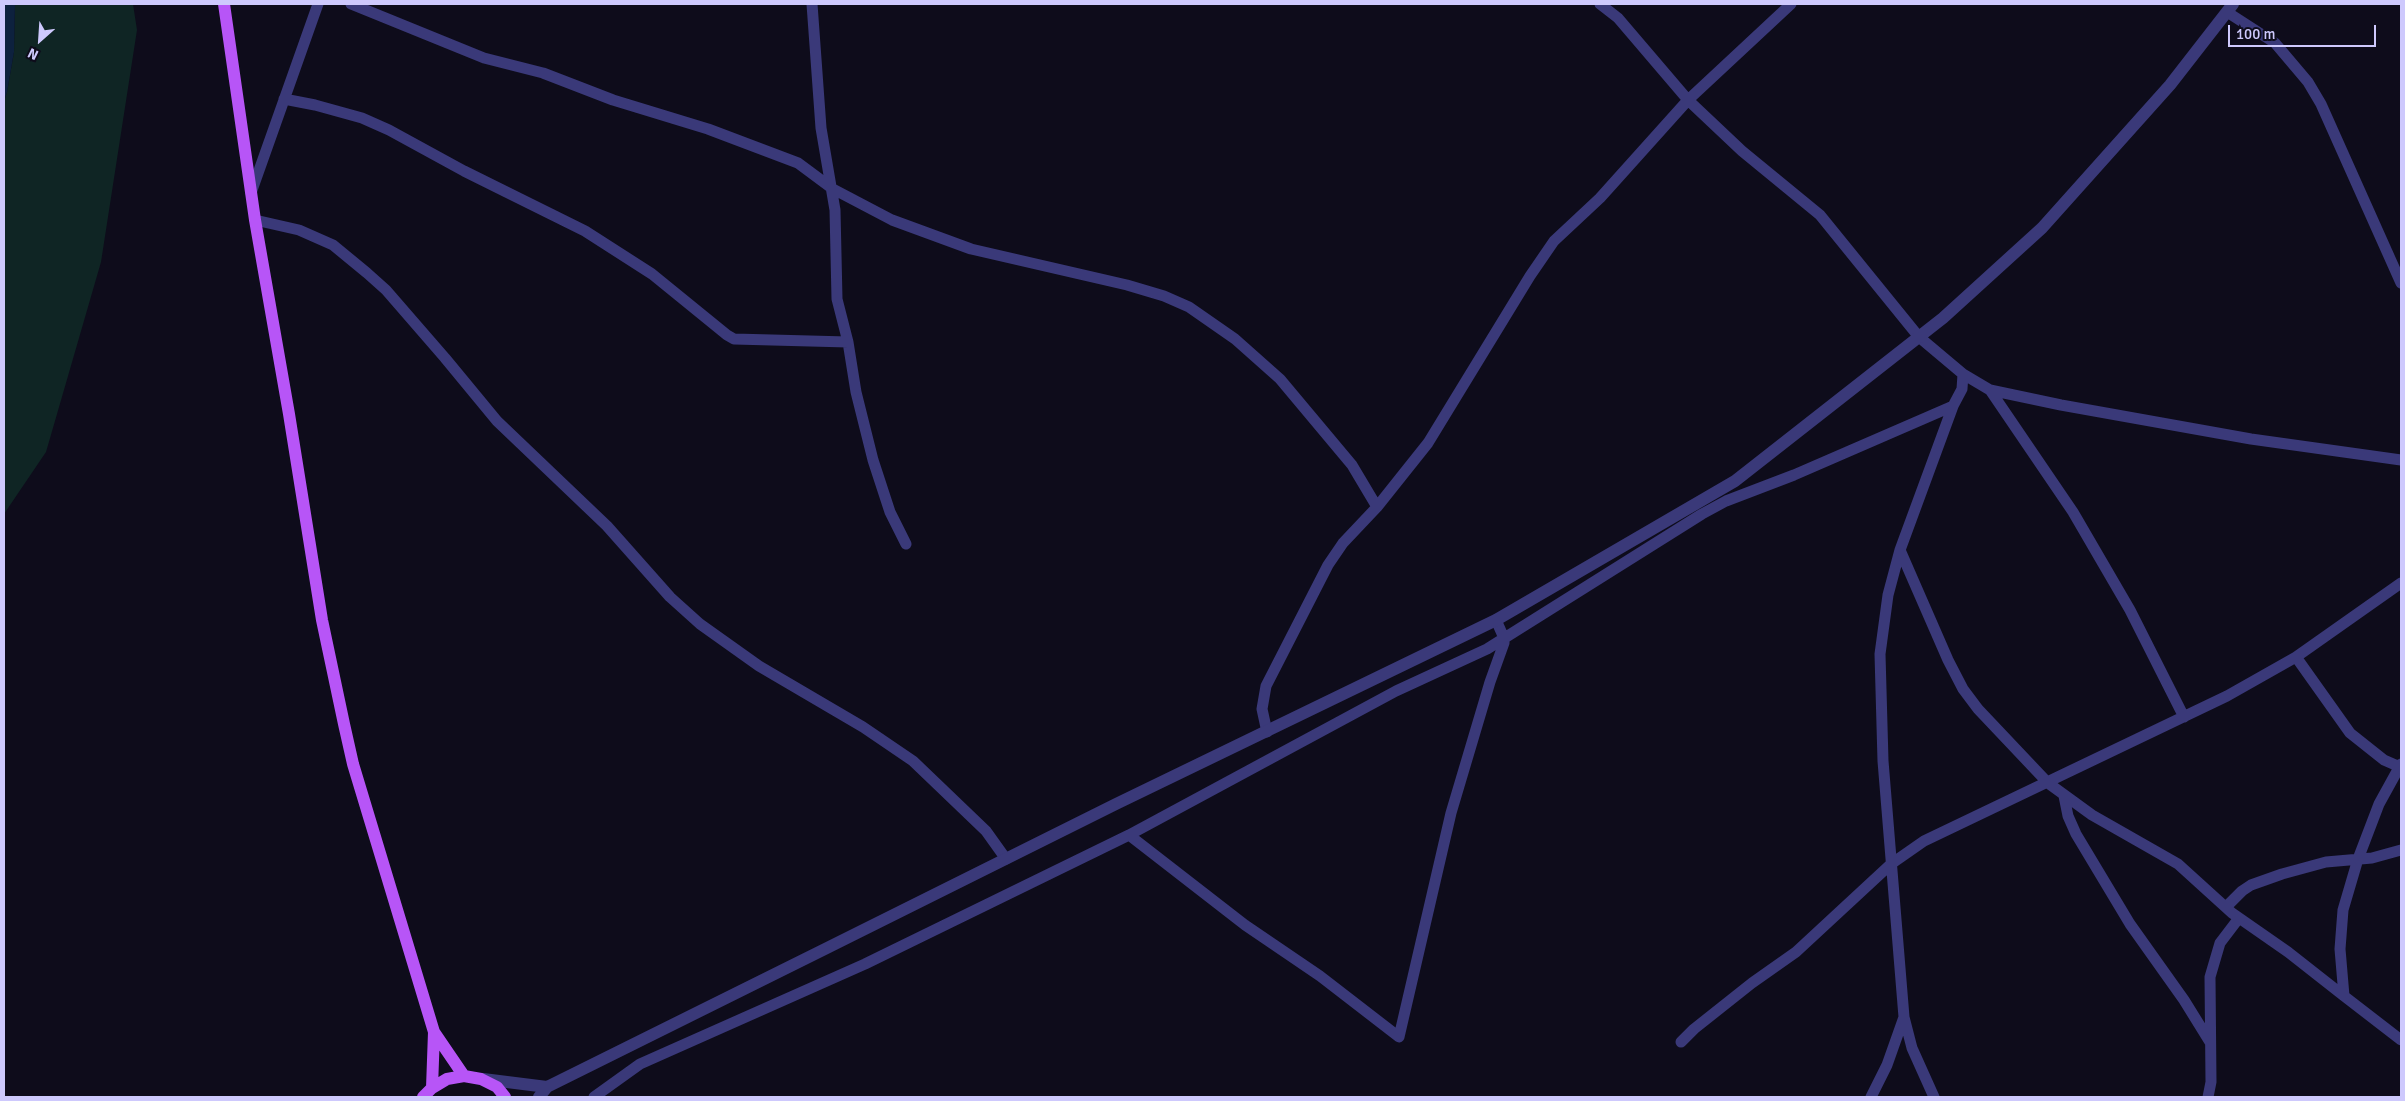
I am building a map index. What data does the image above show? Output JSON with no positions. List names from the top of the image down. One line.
{"scale_bar":"100 m","north":"bottom left"}
